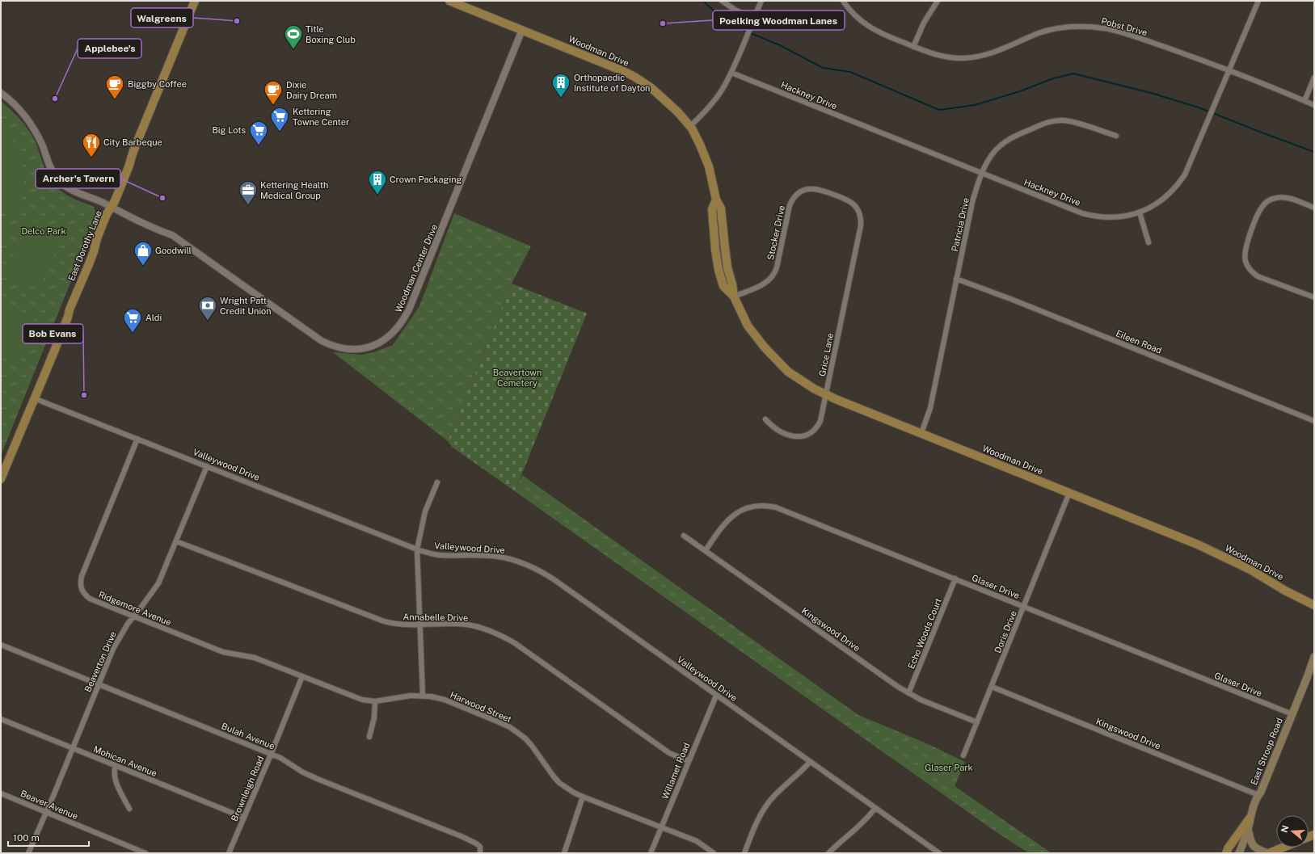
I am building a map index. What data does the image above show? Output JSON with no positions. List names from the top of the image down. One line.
{"streets":{"main road":["Woodman Drive","East Dorothy Lane","East Stroop Road"],"street":["Pobst Drive","Hackney Drive","Patricia Drive","Stocker Drive","Woodman Center Drive","Eileen Road","Grice Lane","Valleywood Drive","Glaser Drive","Ridgemore Avenue","Annabelle Drive","Kingswood Drive","Doris Drive","Echo Woods Court","Beaverton Drive","Harwood Street","Bulah Avenue","Mohican Avenue","Willamet Road","Brownleigh Road","Beaver Avenue"]},"crossings":[["Pobst Drive","Hackney Drive"],["Woodman Drive","Patricia Drive"],["Woodman Drive","Stocker Drive"],["Woodman Drive","Woodman Center Drive"],["Woodman Drive","Grice Lane"],["Woodman Drive","Doris Drive"],["Hackney Drive","Patricia Drive"],["Patricia Drive","Eileen Road"],["Stocker Drive","Grice Lane"],["East Dorothy Lane","Woodman Center Drive"],["East Dorothy Lane","Valleywood Drive"],["Valleywood Drive","Ridgemore Avenue"],["Valleywood Drive","Beaverton Drive"],["Valleywood Drive","Willamet Road"],["Glaser Drive","Kingswood Drive"],["Glaser Drive","Doris Drive"],["Glaser Drive","Echo Woods Court"],["Glaser Drive","East Stroop Road"],["Ridgemore Avenue","Beaverton Drive"],["Ridgemore Avenue","Harwood Street"],["Ridgemore Avenue","Brownleigh Road"],["Annabelle Drive","Beaverton Drive"],["Annabelle Drive","Willamet Road"],["Kingswood Drive","Doris Drive"],["Kingswood Drive","Echo Woods Court"],["Kingswood Drive","East Stroop Road"],["Beaverton Drive","Bulah Avenue"],["Beaverton Drive","Mohican Avenue"],["Beaverton Drive","Beaver Avenue"],["Harwood Street","Willamet Road"],["Harwood Street","Brownleigh Road"],["Bulah Avenue","Brownleigh Road"],["Mohican Avenue","Brownleigh Road"]],"parks":["Delco Park","Beavertown Cemetery","Glaser Park"],"places":{"other":["Walgreens","Poelking Woodman Lanes","Applebee's","Archer's Tavern","Bob Evans"],"sports":["Title Boxing Club"],"building":["Orthopaedic Institute of Dayton","Crown Packaging"],"cafe":["Biggby Coffee","Dixie Dairy Dream"],"supermarket":["Kettering Towne Center","Big Lots","Aldi"],"restaurant":["City Barbeque"],"office":["Kettering Health Medical Group"],"shop":["Goodwill"],"bank":["Wright Patt Credit Union"]},"scale_bar":"100 m","north":"left"}
